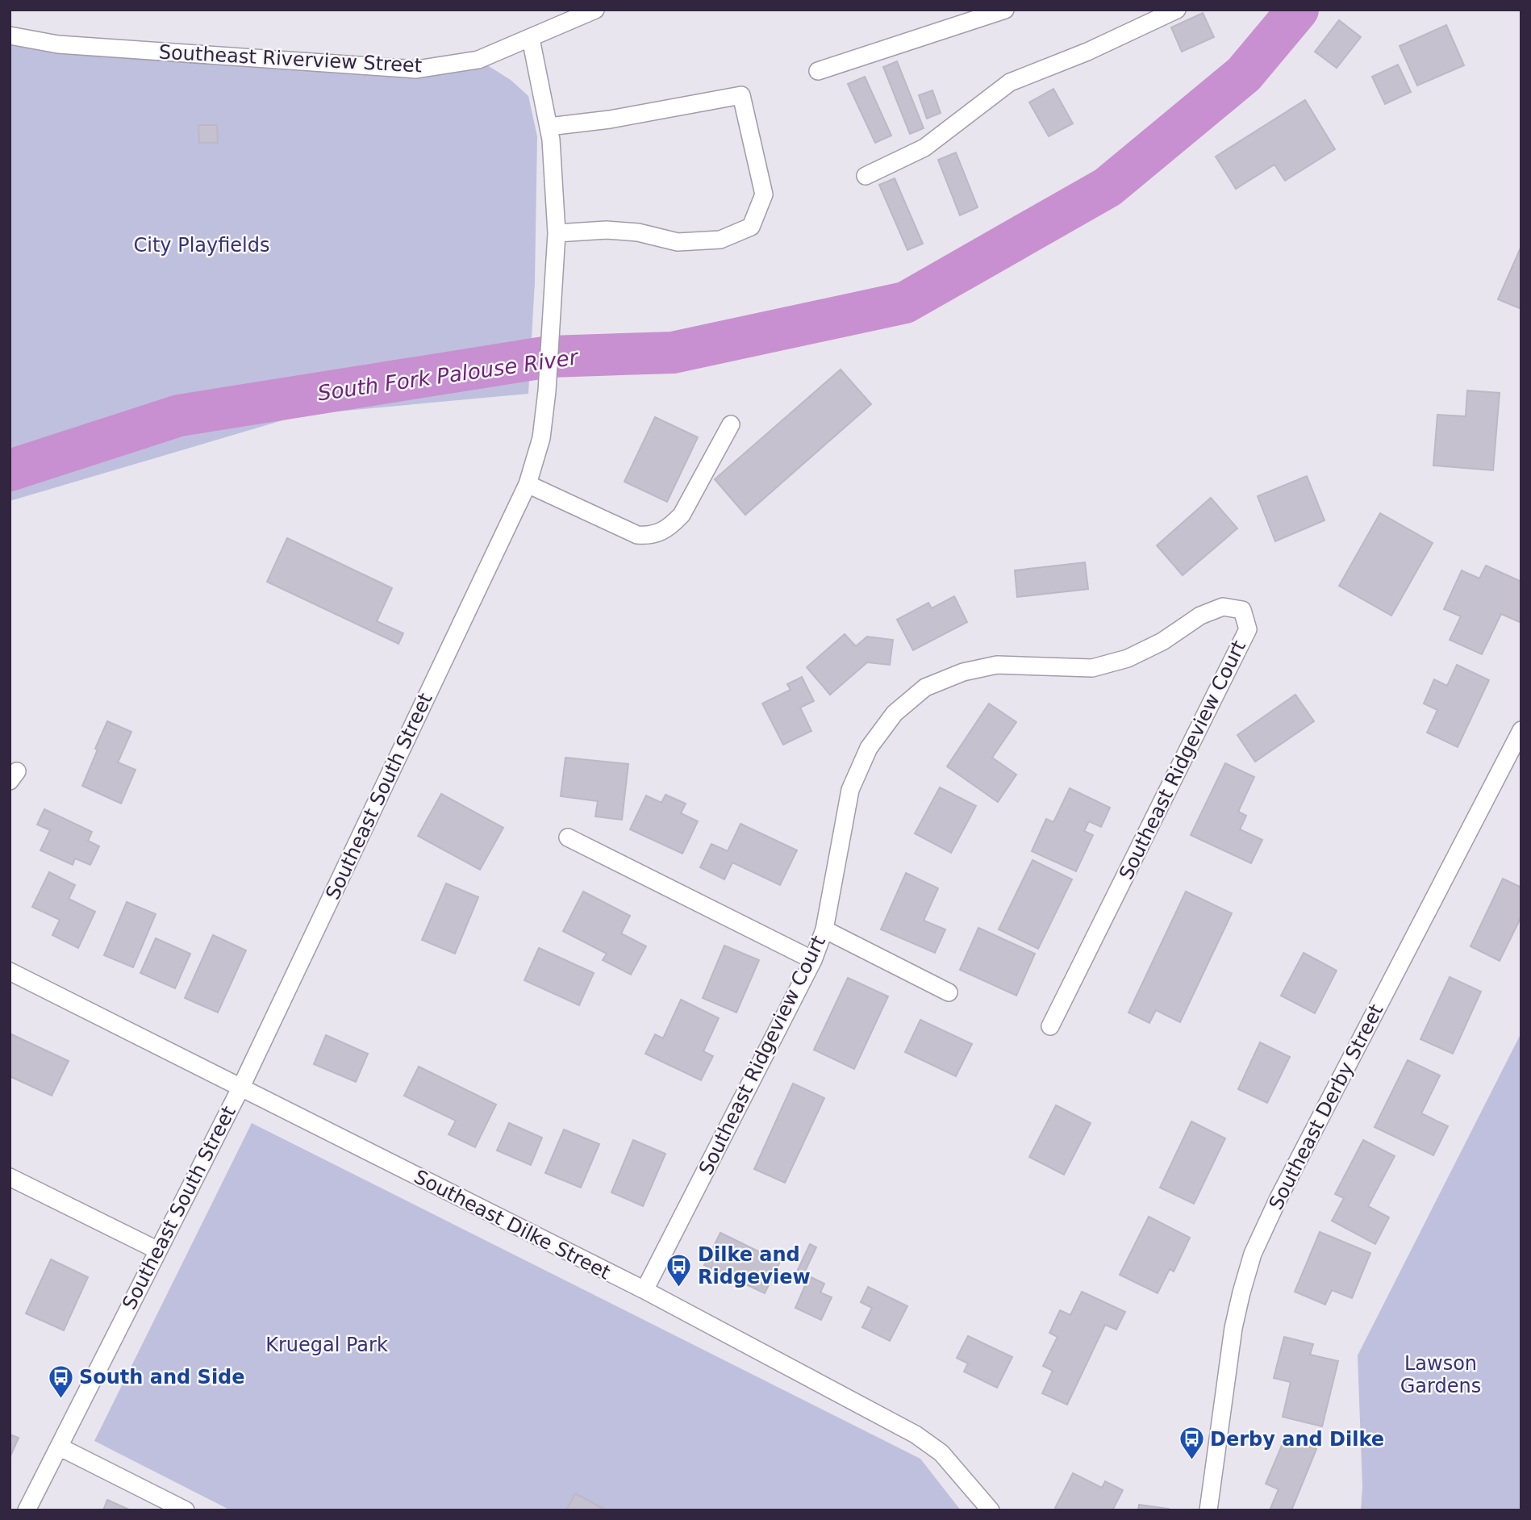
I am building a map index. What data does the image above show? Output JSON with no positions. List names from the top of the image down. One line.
{"streets":{"street":["Southeast Riverview Street","Southeast Ridgeview Court","Southeast South Street","Southeast Derby Street","Southeast Dilke Street"]},"crossings":[["Southeast Riverview Street","Southeast South Street"],["Southeast Ridgeview Court","Southeast Dilke Street"],["Southeast South Street","Southeast Dilke Street"]],"water":["South Fork Palouse River"],"parks":["City Playfields","Kruegal Park","Lawson Gardens"],"places":{"bus stop":["Dilke and Ridgeview","South and Side","Derby and Dilke"]}}
